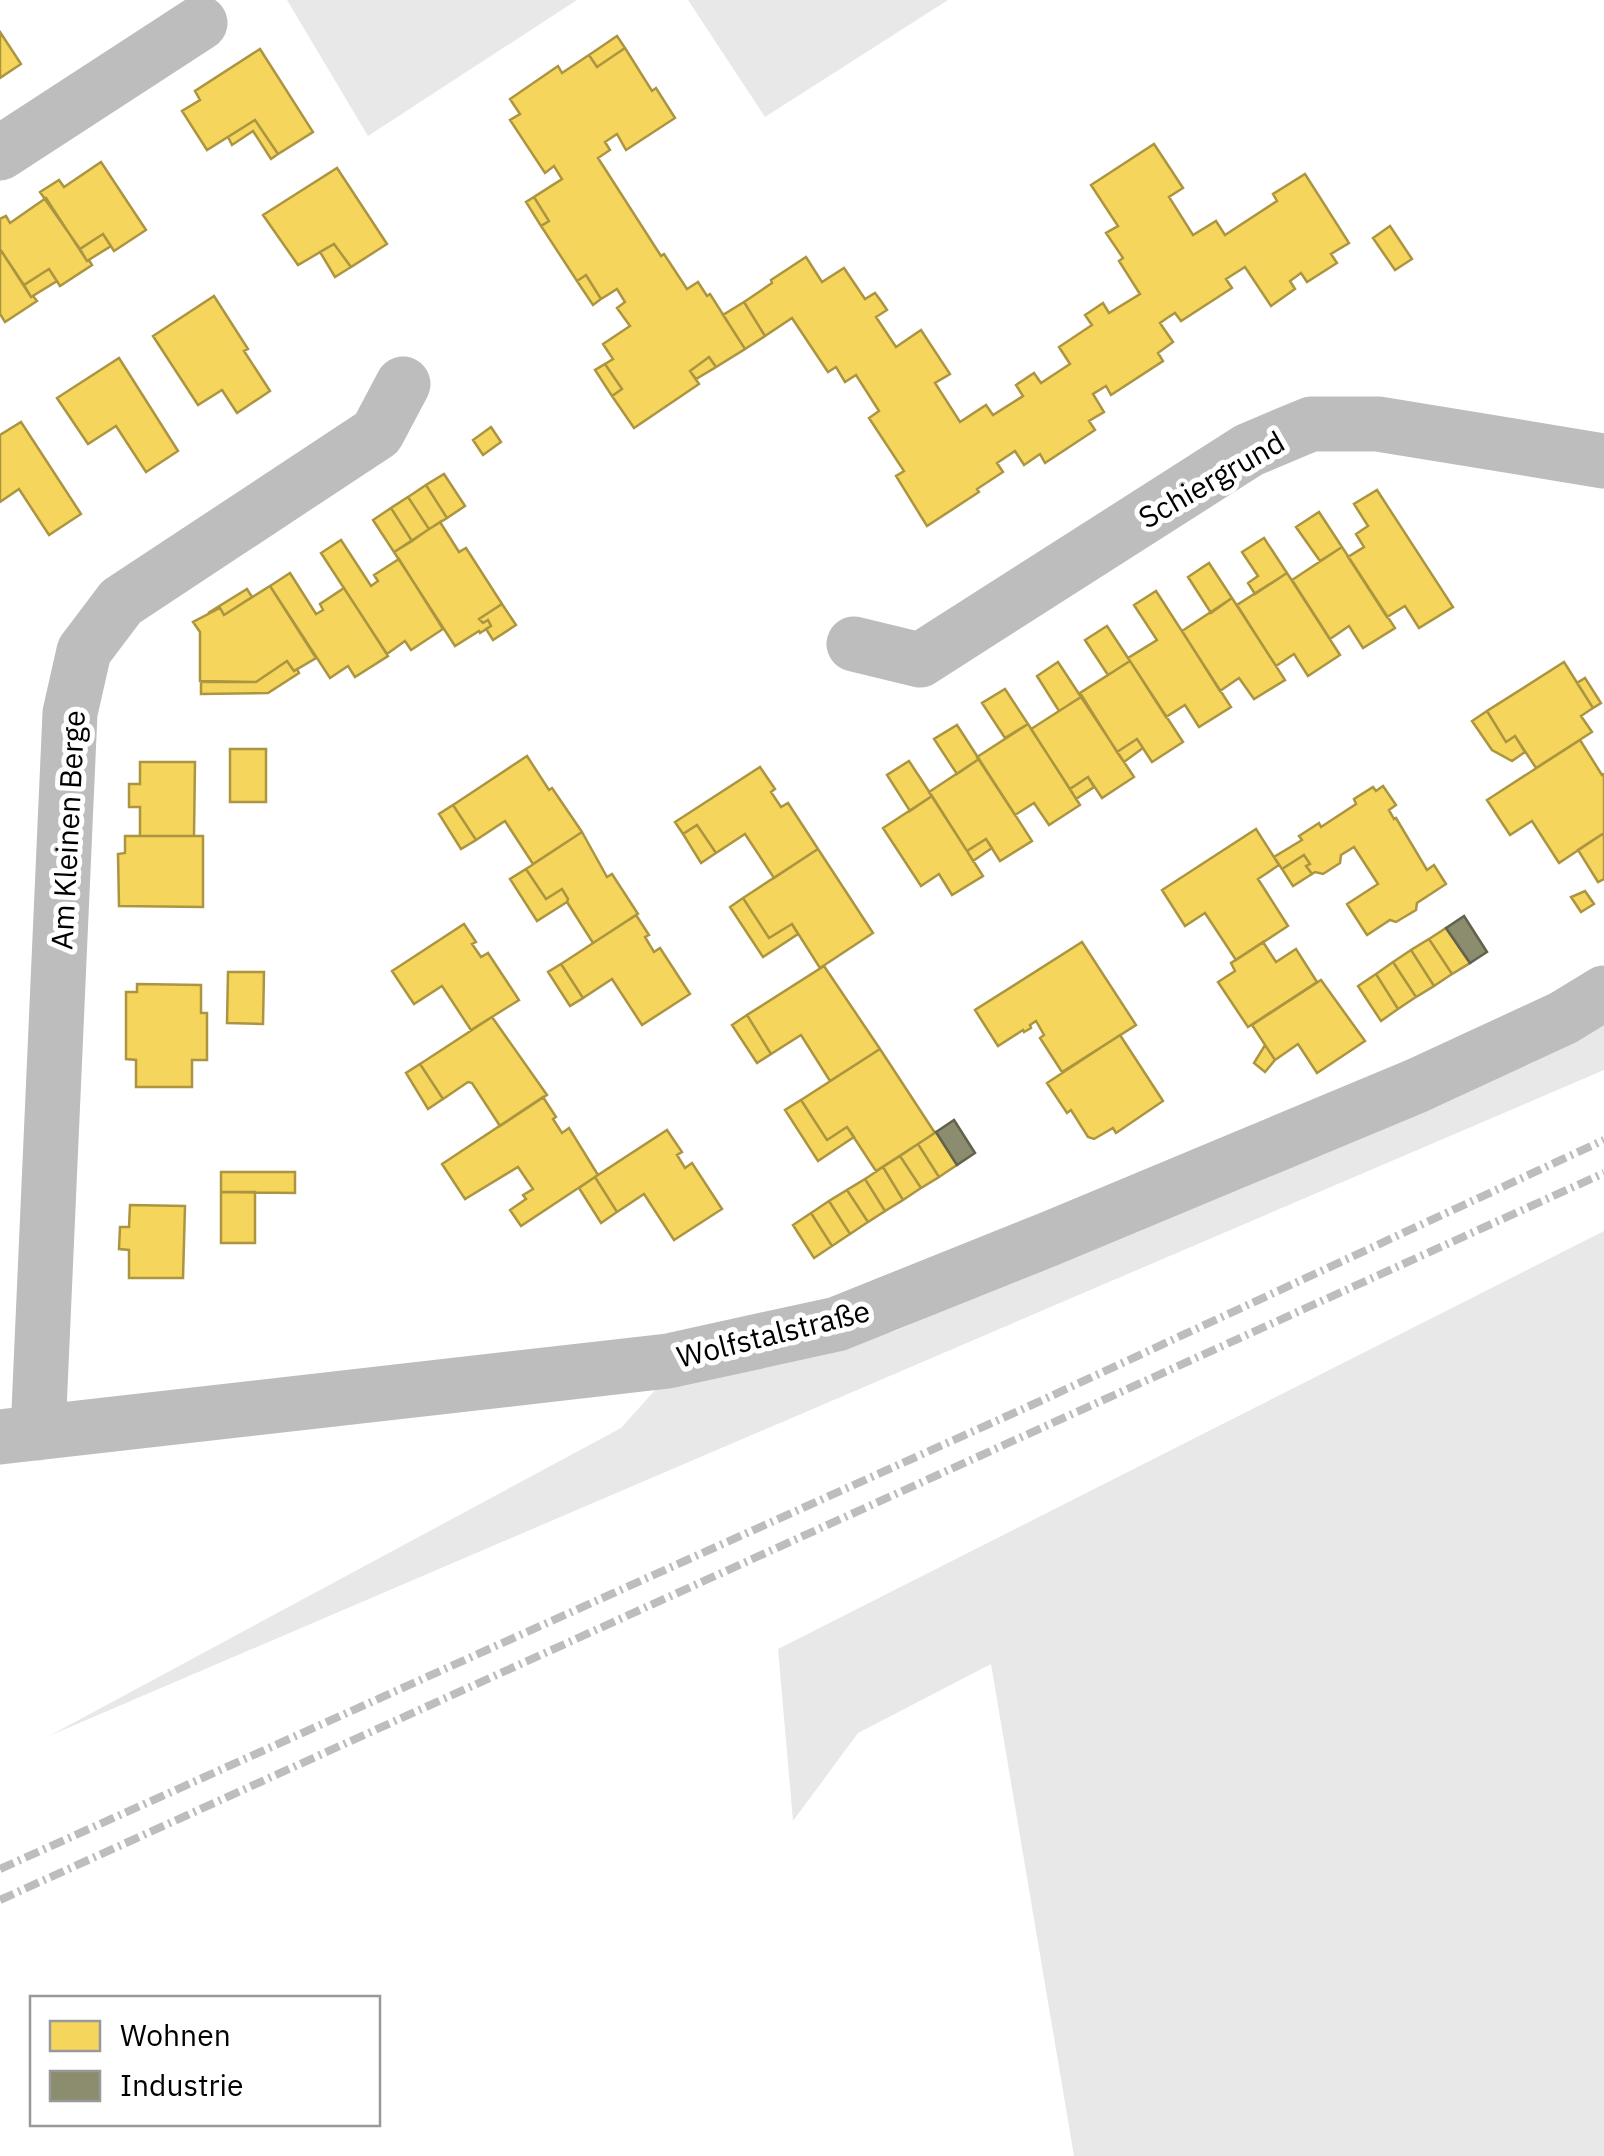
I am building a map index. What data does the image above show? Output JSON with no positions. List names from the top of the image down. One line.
{"streets":{"street":["Schiergrund","Am Kleinen Berge","Wolfstalstraße"]},"crossings":[["Am Kleinen Berge","Wolfstalstraße"]],"legend":["Wohnen","Industrie"]}
